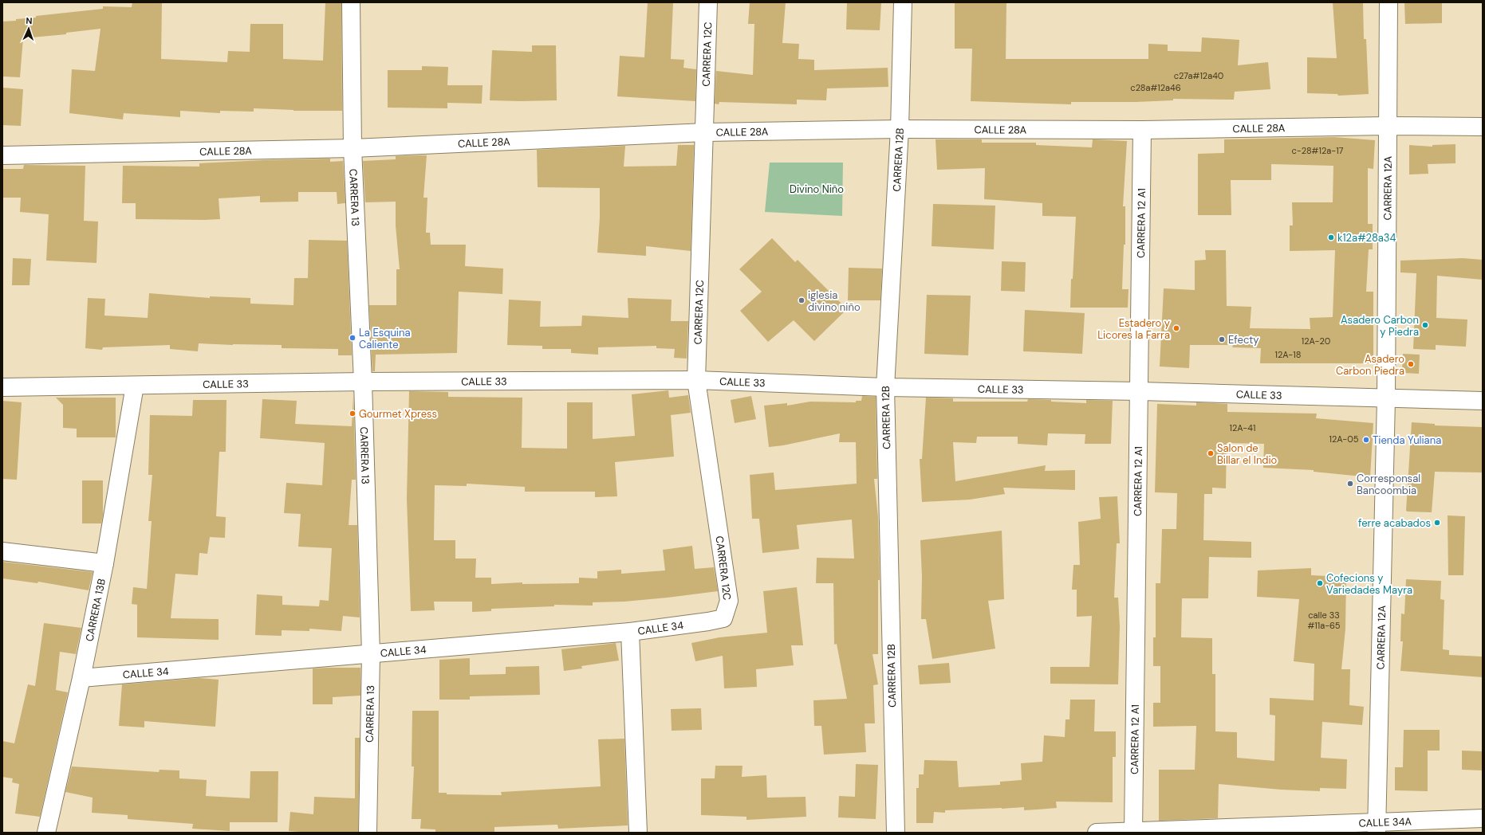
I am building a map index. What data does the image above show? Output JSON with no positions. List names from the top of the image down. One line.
{"streets":{"street":["CARRERA 12C","CALLE 28A","CARRERA 12B","CARRERA 12A","CARRERA 13","CARRERA 12 A1","CALLE 33","CARRERA 13B","CALLE 34","CALLE 34A"]},"crossings":[["CARRERA 12C","CALLE 28A"],["CARRERA 12C","CALLE 33"],["CARRERA 12C","CALLE 34"],["CALLE 28A","CARRERA 12B"],["CALLE 28A","CARRERA 12A"],["CALLE 28A","CARRERA 13"],["CALLE 28A","CARRERA 12 A1"],["CARRERA 12B","CALLE 33"],["CARRERA 12A","CALLE 33"],["CARRERA 12A","CALLE 34A"],["CARRERA 13","CALLE 33"],["CARRERA 13","CALLE 34"],["CARRERA 12 A1","CALLE 33"],["CARRERA 12 A1","CALLE 34A"],["CALLE 33","CARRERA 13B"],["CARRERA 13B","CALLE 34"]],"parks":["Divino Niño"],"places":["k12a#28a34","iglesia divino niño","Asadero Carbon y Piedra","Estadero y Licores la Farra","La Esquina Caliente","Efecty","Asadero Carbon Piedra","Gourmet Xpress","Tienda Yuliana","Salon de Billar el Indio","Corresponsal Bancoombia","ferre acabados","Cofecions y Variedades Mayra"],"house_numbers":["c27a#12a40","c28a#12a46","c-28#12a-17","12A-20","12A-18","12A-41","12A-05","calle 33 #11a-65"],"north":"top"}
